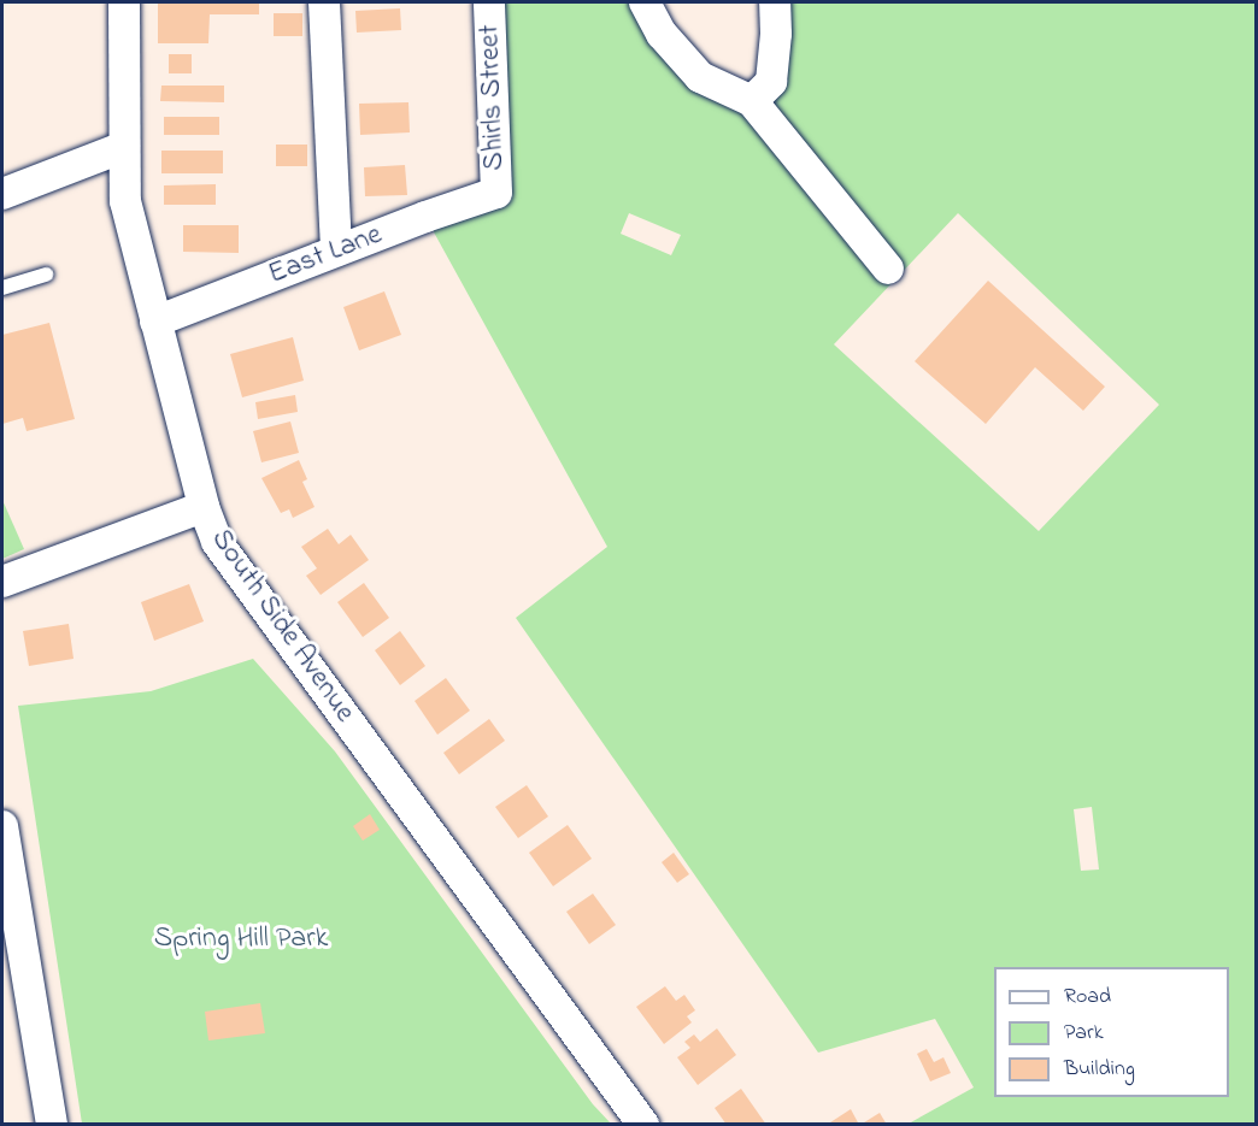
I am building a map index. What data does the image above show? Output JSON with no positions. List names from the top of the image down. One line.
{"streets":{"street":["Shirls Street","East Lane","South Side Avenue"]},"crossings":[["Shirls Street","East Lane"],["East Lane","South Side Avenue"]],"parks":["Spring Hill Park"],"legend":["Road","Park","Building"]}
